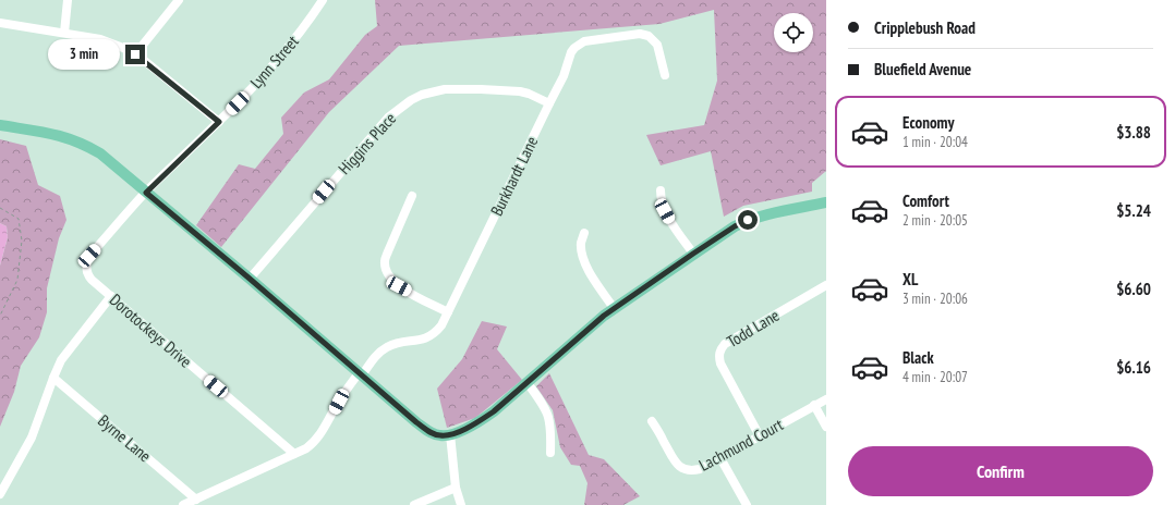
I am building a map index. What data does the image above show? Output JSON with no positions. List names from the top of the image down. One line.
{"streets":{"street":["Lynn Street","Higgins Place","Burkhardt Lane","Todd Lane","Dorotockeys Drive","Byrne Lane","Lachmund Court"]},"crossings":[["Lynn Street","Dorotockeys Drive"],["Higgins Place","Burkhardt Lane"],["Burkhardt Lane","Dorotockeys Drive"],["Burkhardt Lane","Byrne Lane"],["Todd Lane","Lachmund Court"]],"page":{"banner":["Cripplebush Road","Bluefield Avenue"],"bubble":"3 min","list":[{"name":"Economy","note":"1 min · 20:04","value":"$3.88"},{"name":"Comfort","note":"2 min · 20:05","value":"$5.24"},{"name":"XL","note":"3 min · 20:06","value":"$6.60"},{"name":"Black","note":"4 min · 20:07","value":"$6.16"}],"buttons":"Confirm"}}
